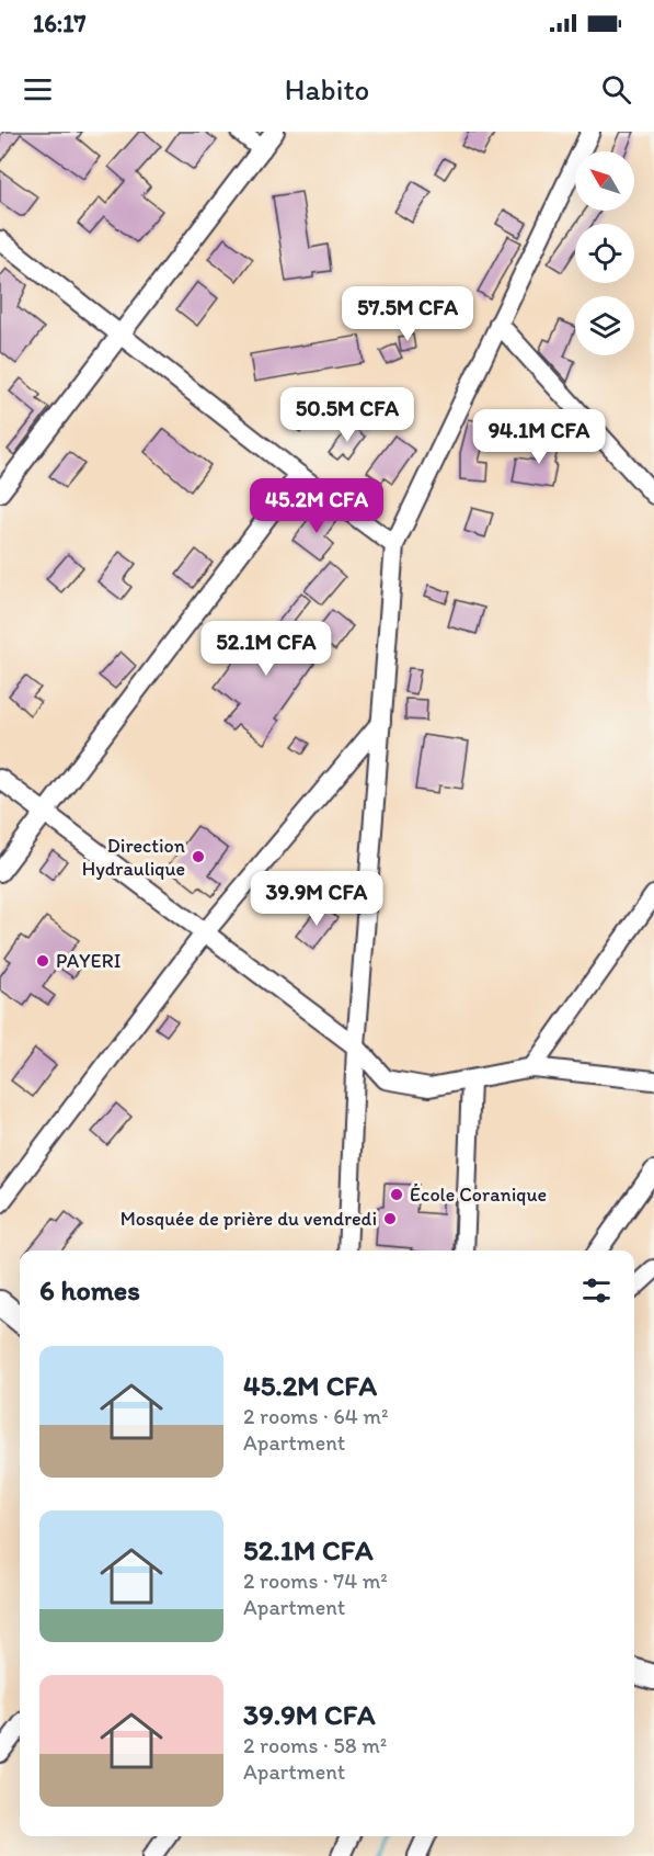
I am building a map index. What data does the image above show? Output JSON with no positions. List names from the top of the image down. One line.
{"places":["Direction Hydraulique","PAYERI","École Coranique","Mosquée de prière du vendredi"],"north":"top left","page":{"status":"16:17","header":"Habito","price":["57.5M CFA","50.5M CFA","94.1M CFA","45.2M CFA","52.1M CFA","39.9M CFA"],"heading":"6 homes","list":[{"name":"45.2M CFA","note":"2 rooms · 64 m² · Apartment"},{"name":"52.1M CFA","note":"2 rooms · 74 m² · Apartment"},{"name":"39.9M CFA","note":"2 rooms · 58 m² · Apartment"}]}}
